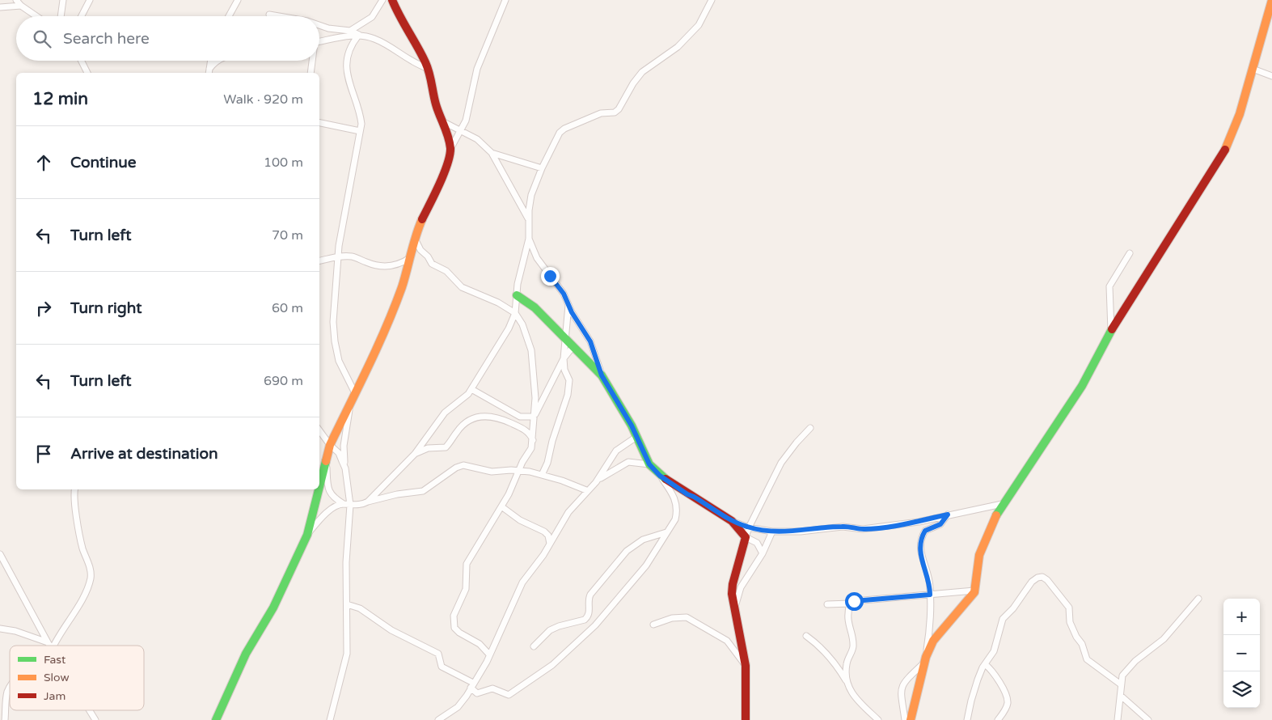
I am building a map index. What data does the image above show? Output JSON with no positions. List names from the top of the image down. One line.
{"legend":["Fast","Slow","Jam"],"page":{"search":"Search here","heading":["12 min","Walk · 920 m"],"list":[["Continue","100 m"],["Turn left","70 m"],["Turn right","60 m"],["Turn left","690 m"],"Arrive at destination"],"map_buttons":["+","−"]}}
